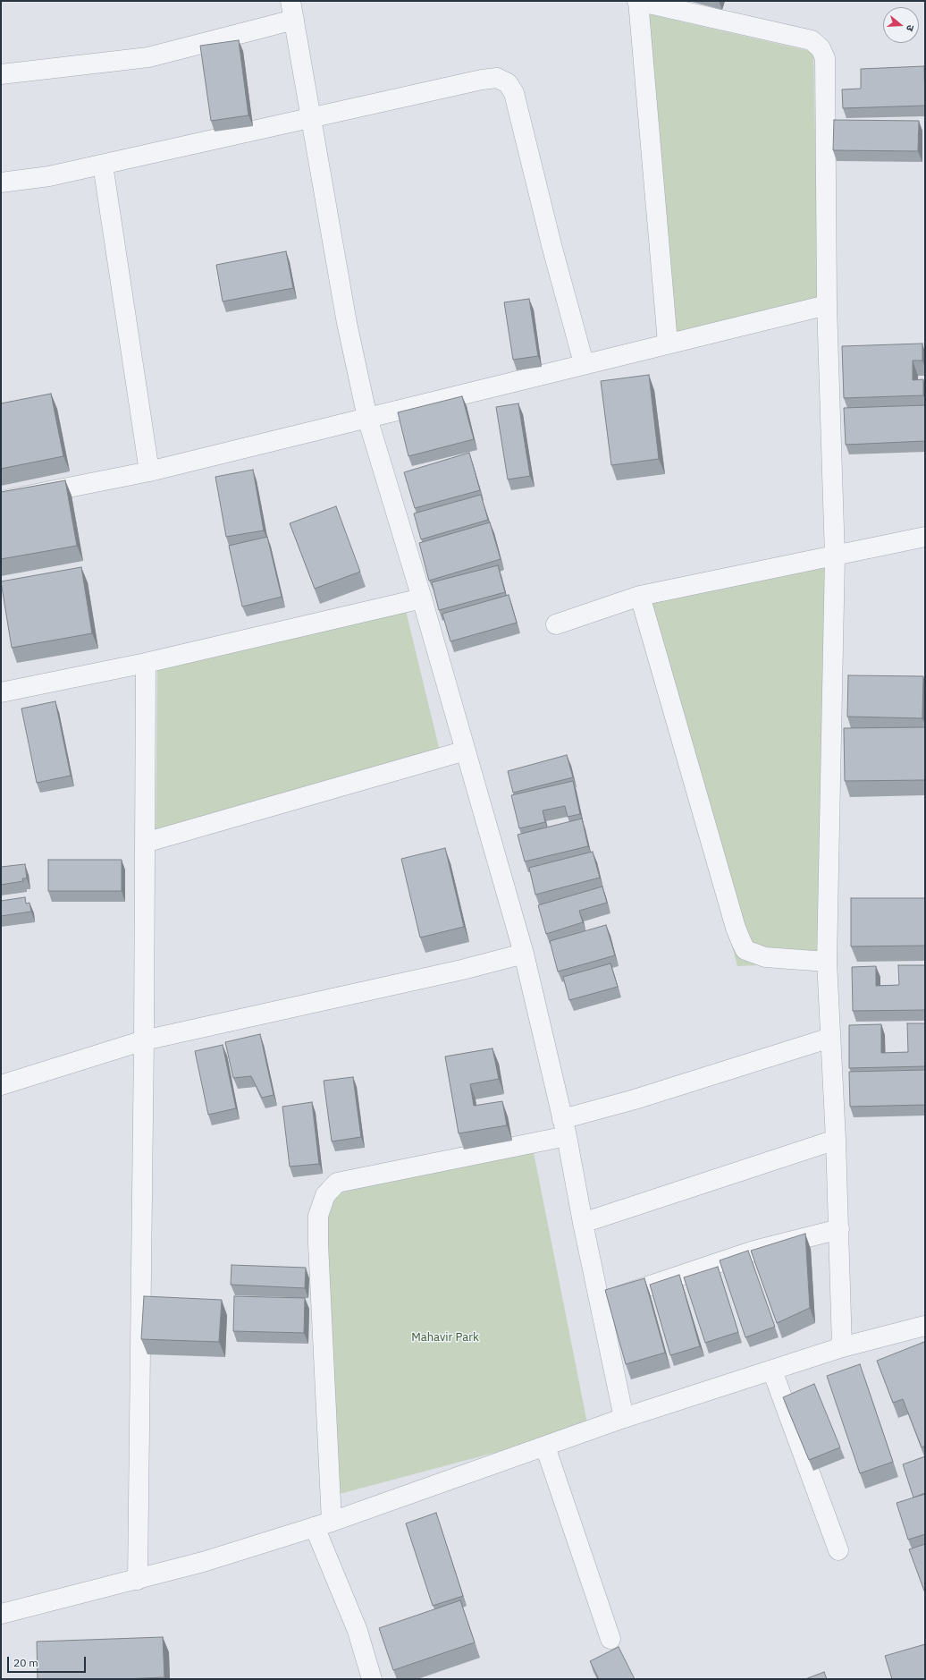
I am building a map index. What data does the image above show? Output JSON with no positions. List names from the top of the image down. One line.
{"parks":["Mahavir Park"],"scale_bar":"20 m","north":"right"}
